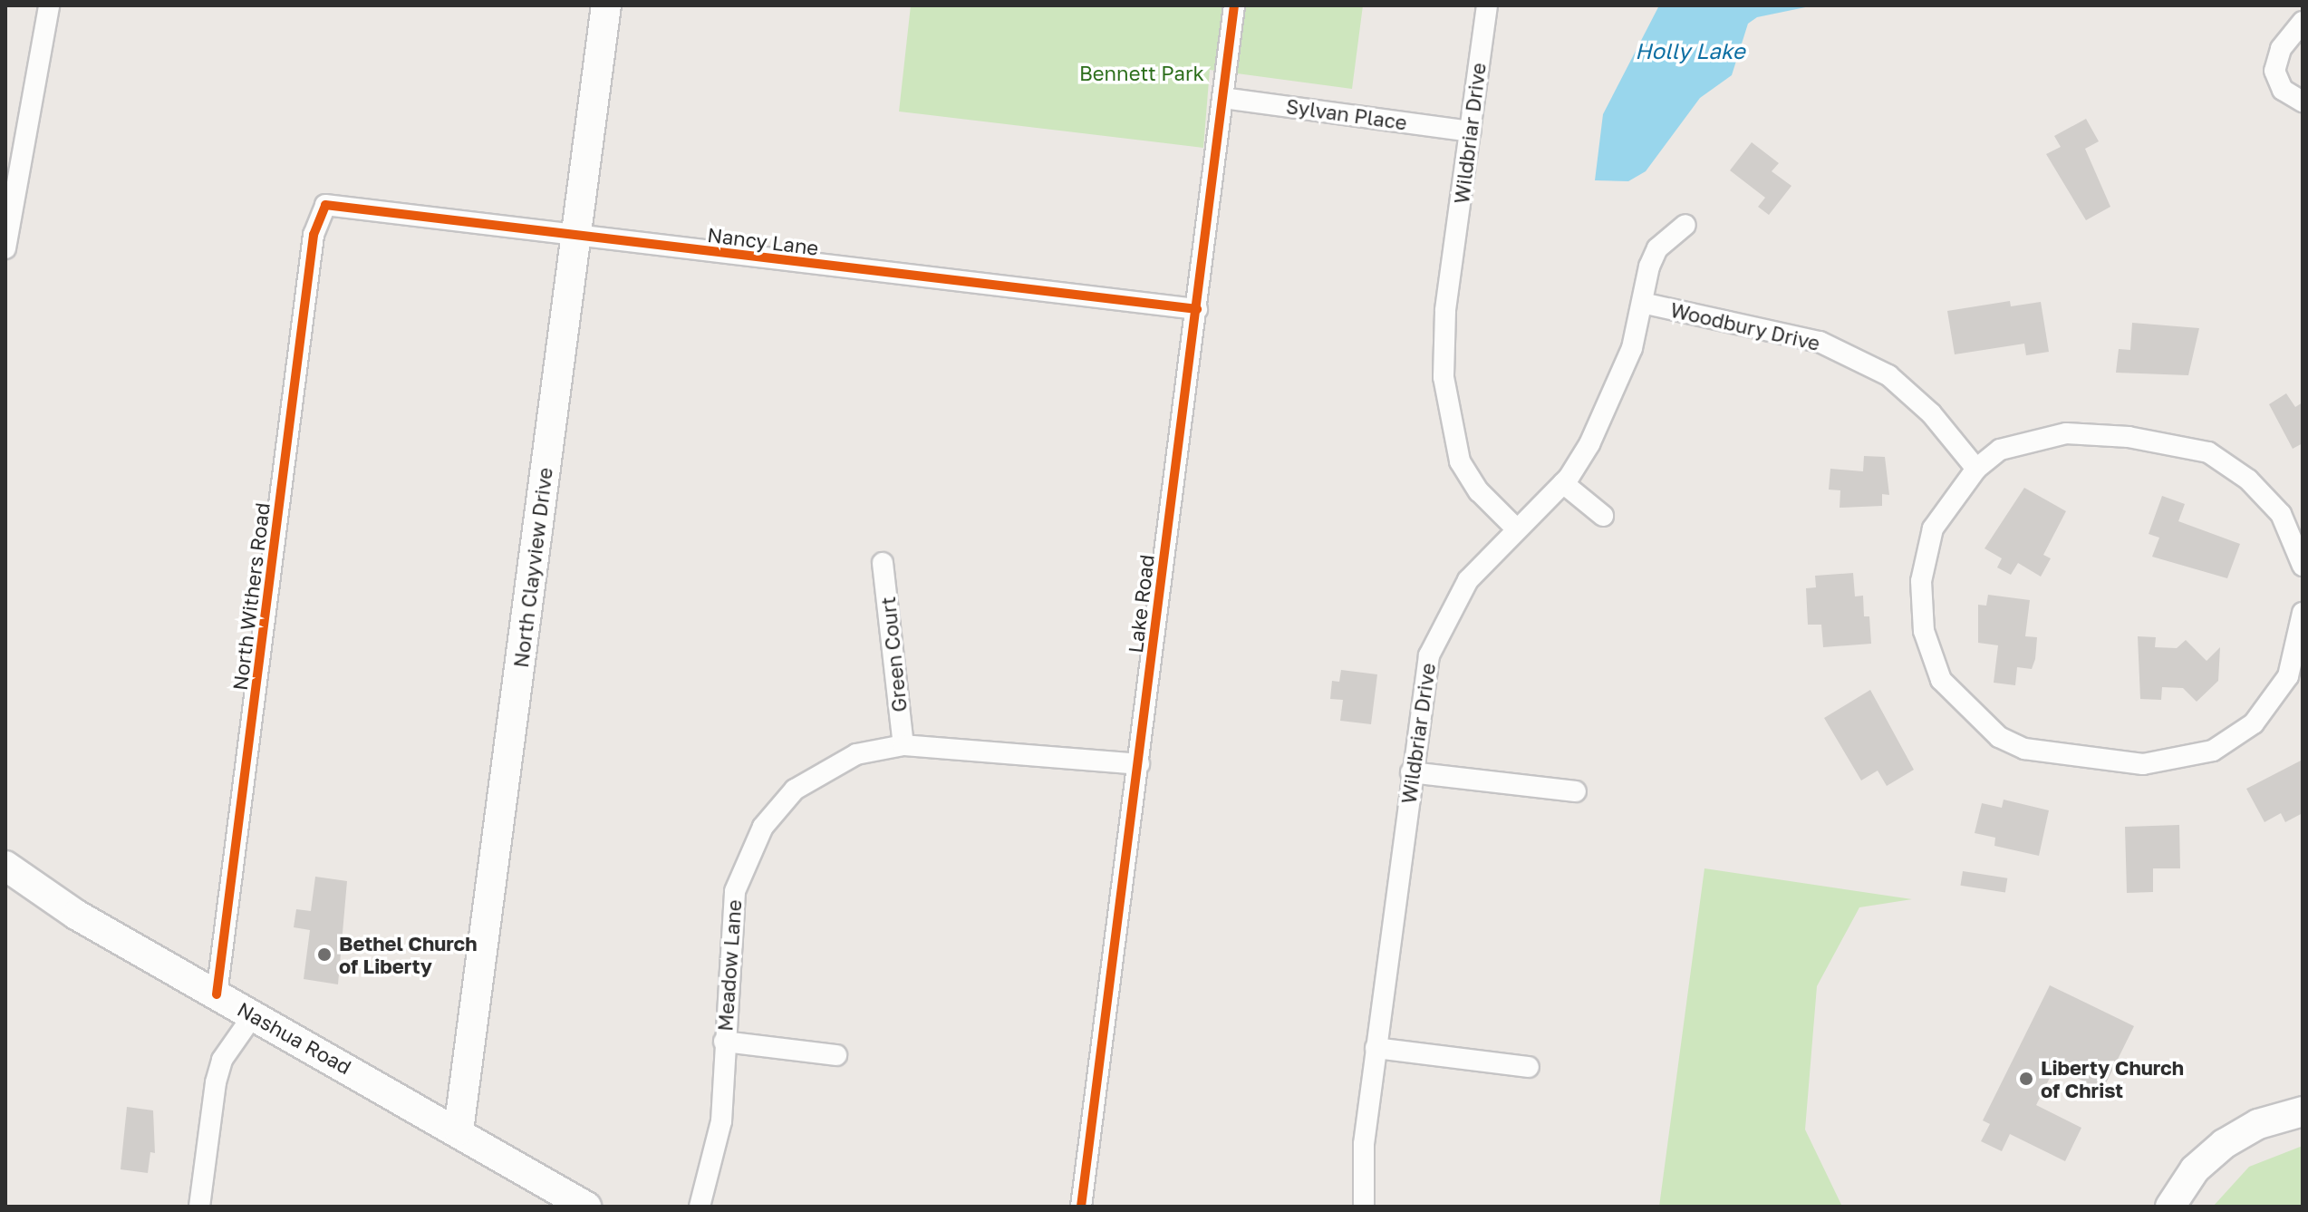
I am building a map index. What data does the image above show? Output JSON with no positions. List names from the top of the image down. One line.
{"streets":{"street":["Sylvan Place","Wildbriar Drive","Nancy Lane","Woodbury Drive","North Clayview Drive","North Withers Road","Lake Road","Green Court","Meadow Lane","Nashua Road"]},"crossings":[["Sylvan Place","Wildbriar Drive"],["Sylvan Place","Lake Road"],["Nancy Lane","North Clayview Drive"],["Nancy Lane","North Withers Road"],["Nancy Lane","Lake Road"],["North Clayview Drive","Nashua Road"],["North Withers Road","Nashua Road"],["Lake Road","Meadow Lane"],["Green Court","Meadow Lane"]],"water":["Holly Lake"],"parks":["Bennett Park"],"places":["Bethel Church of Liberty","Liberty Church of Christ"]}
